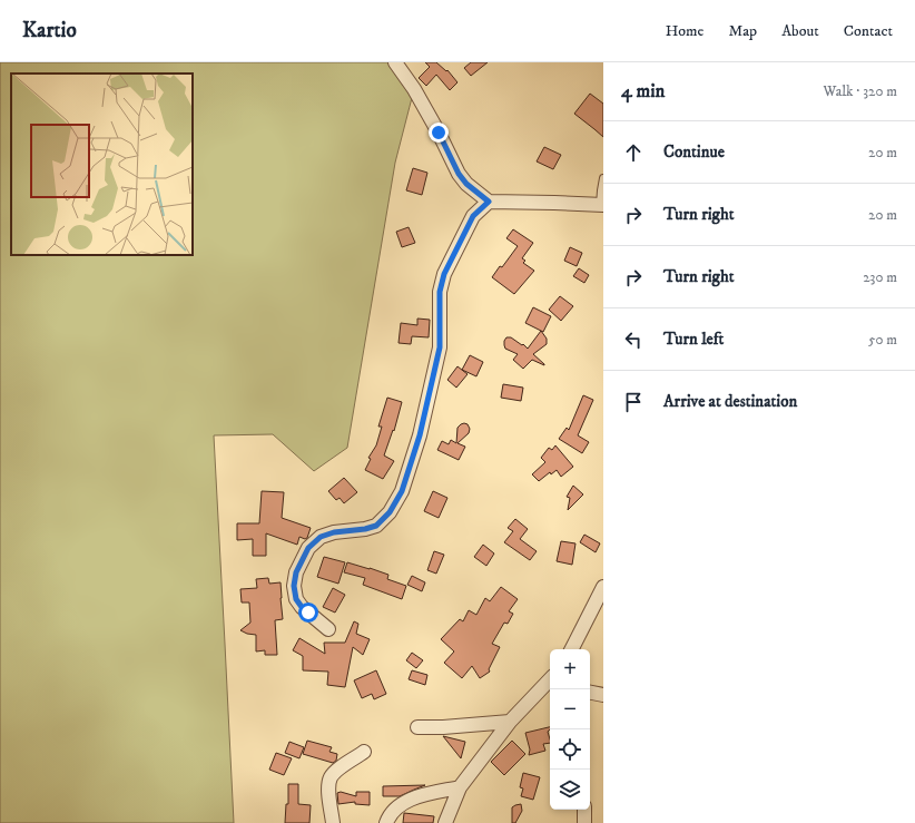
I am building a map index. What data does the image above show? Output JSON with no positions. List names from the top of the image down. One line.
{"page":{"header":"Kartio","nav":["Home","Map","About","Contact"],"heading":["4 min","Walk · 320 m"],"list":[["Continue","20 m"],["Turn right","20 m"],["Turn right","230 m"],["Turn left","50 m"],"Arrive at destination"],"map_buttons":["+","−"]}}
